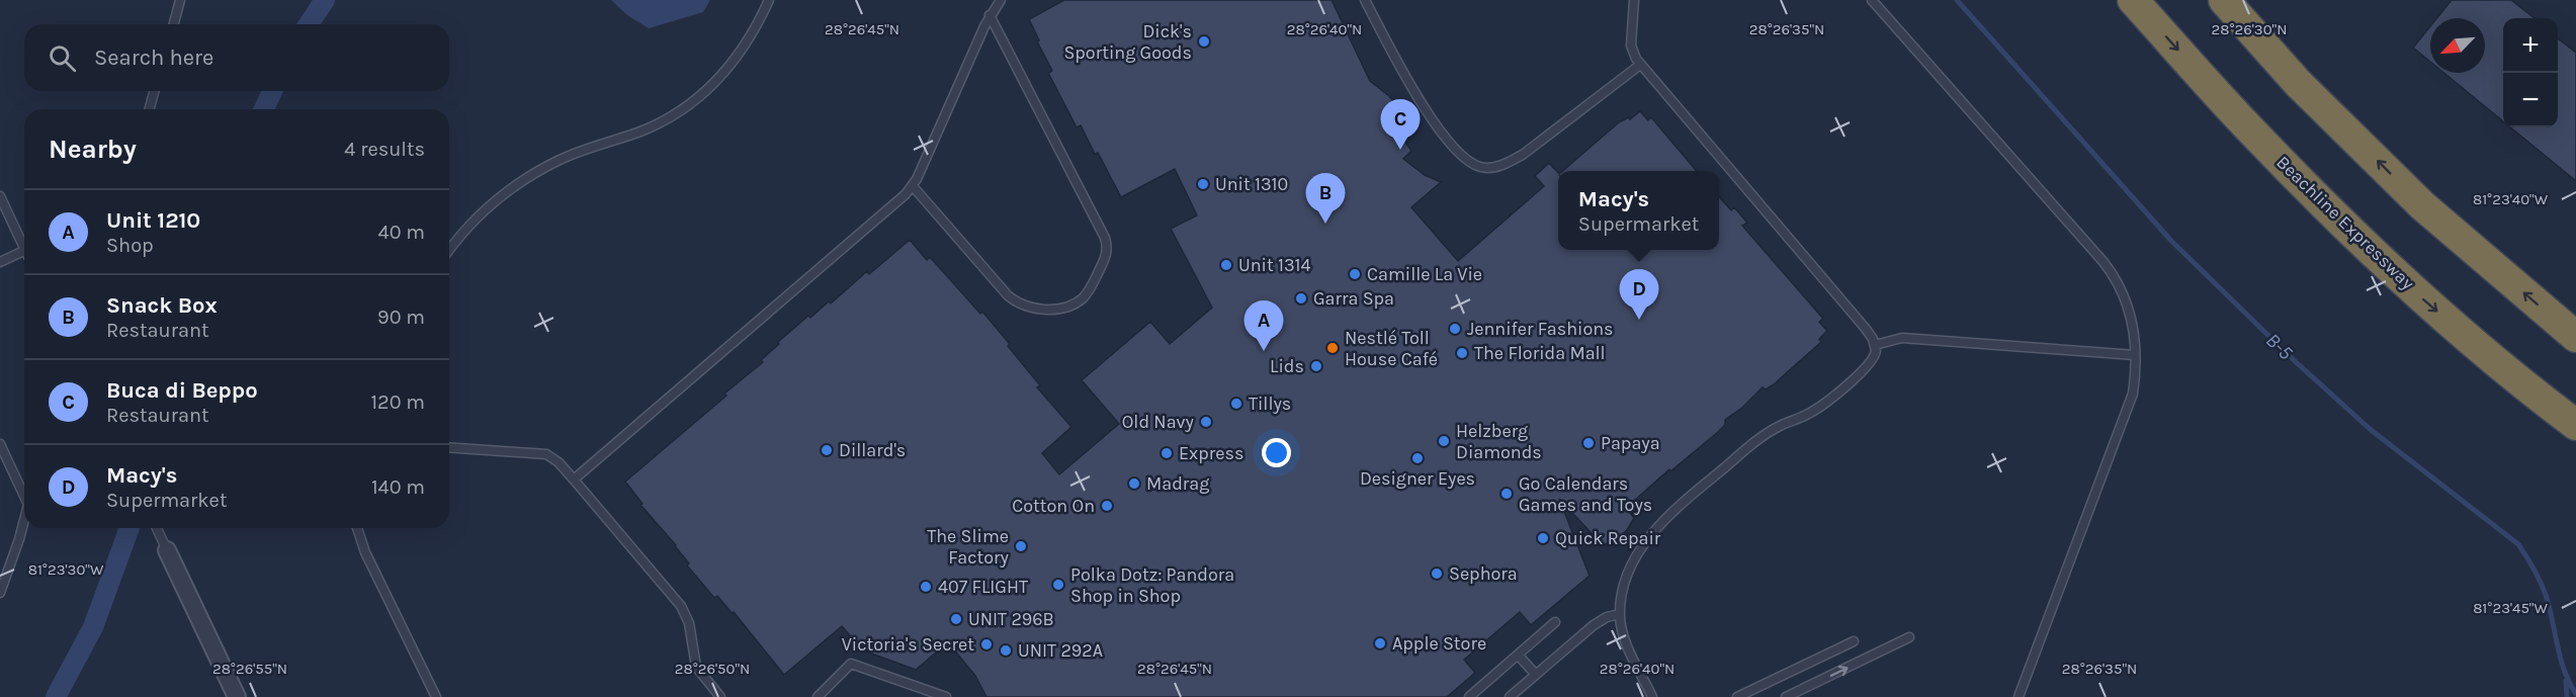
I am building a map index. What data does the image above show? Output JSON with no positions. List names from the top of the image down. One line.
{"streets":{"highway":["Beachline Expressway"]},"water":["B-5"],"places":["Dick's Sporting Goods","Unit 1310","Unit 1314","Camille La Vie","Garra Spa","Jennifer Fashions","Nestlé Toll House Café","The Florida Mall","Lids","Tillys","Old Navy","Helzberg Diamonds","Papaya","Dillard's","Express","Designer Eyes","Madrag","Go Calendars Games and Toys","Cotton On","Quick Repair","The Slime Factory","Sephora","Polka Dotz: Pandora Shop in Shop","407 FLIGHT","UNIT 296B","Apple Store","Victoria's Secret","UNIT 292A"],"north":"bottom left","page":{"map_buttons":["+","−"],"search":"Search here","pins":["C","B","D","A"],"heading":["Nearby","4 results"],"popup":["Macy's","Supermarket"],"list":[{"mark":"A","name":"Unit 1210","note":"Shop","value":"40 m"},{"mark":"B","name":"Snack Box","note":"Restaurant","value":"90 m"},{"mark":"C","name":"Buca di Beppo","note":"Restaurant","value":"120 m"},{"mark":"D","name":"Macy's","note":"Supermarket","value":"140 m"}]},"coordinates":["28°26'45\"N","28°26'40\"N","28°26'35\"N","28°26'30\"N","81°23'40\"W","81°23'30\"W","81°23'45\"W","28°26'55\"N","28°26'50\"N"]}
